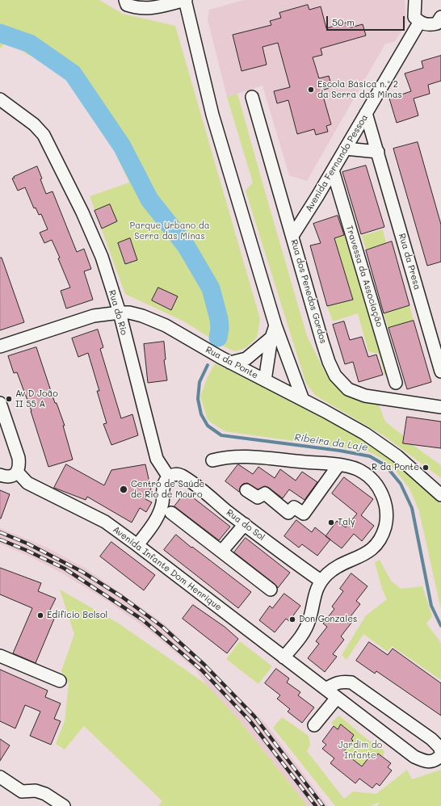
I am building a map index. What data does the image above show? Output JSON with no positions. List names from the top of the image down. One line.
{"streets":{"street":["Avenida Fernando Pessoa","Rua da Presa","Travessa da Associação","Rua dos Penedos Gordos","Rua do Rio","Rua da Ponte","Rua do Sol","Avenida Infante Dom Henrique"]},"crossings":[["Avenida Fernando Pessoa","Rua da Presa"],["Avenida Fernando Pessoa","Travessa da Associação"],["Avenida Fernando Pessoa","Rua dos Penedos Gordos"],["Rua do Rio","Rua da Ponte"],["Rua do Rio","Rua do Sol"]],"water":["Ribeira da Laje"],"parks":["Parque Urbano da Serra das Minas","Jardim do Infante"],"places":["Escola Básica n.º 2 da Serra das Minas","Av D João II 55 A","R da Ponte","Centro de Saúde de Rio de Mouro","Taly","Edificio Belsol","Don Gonzales"],"scale_bar":"50 m"}
